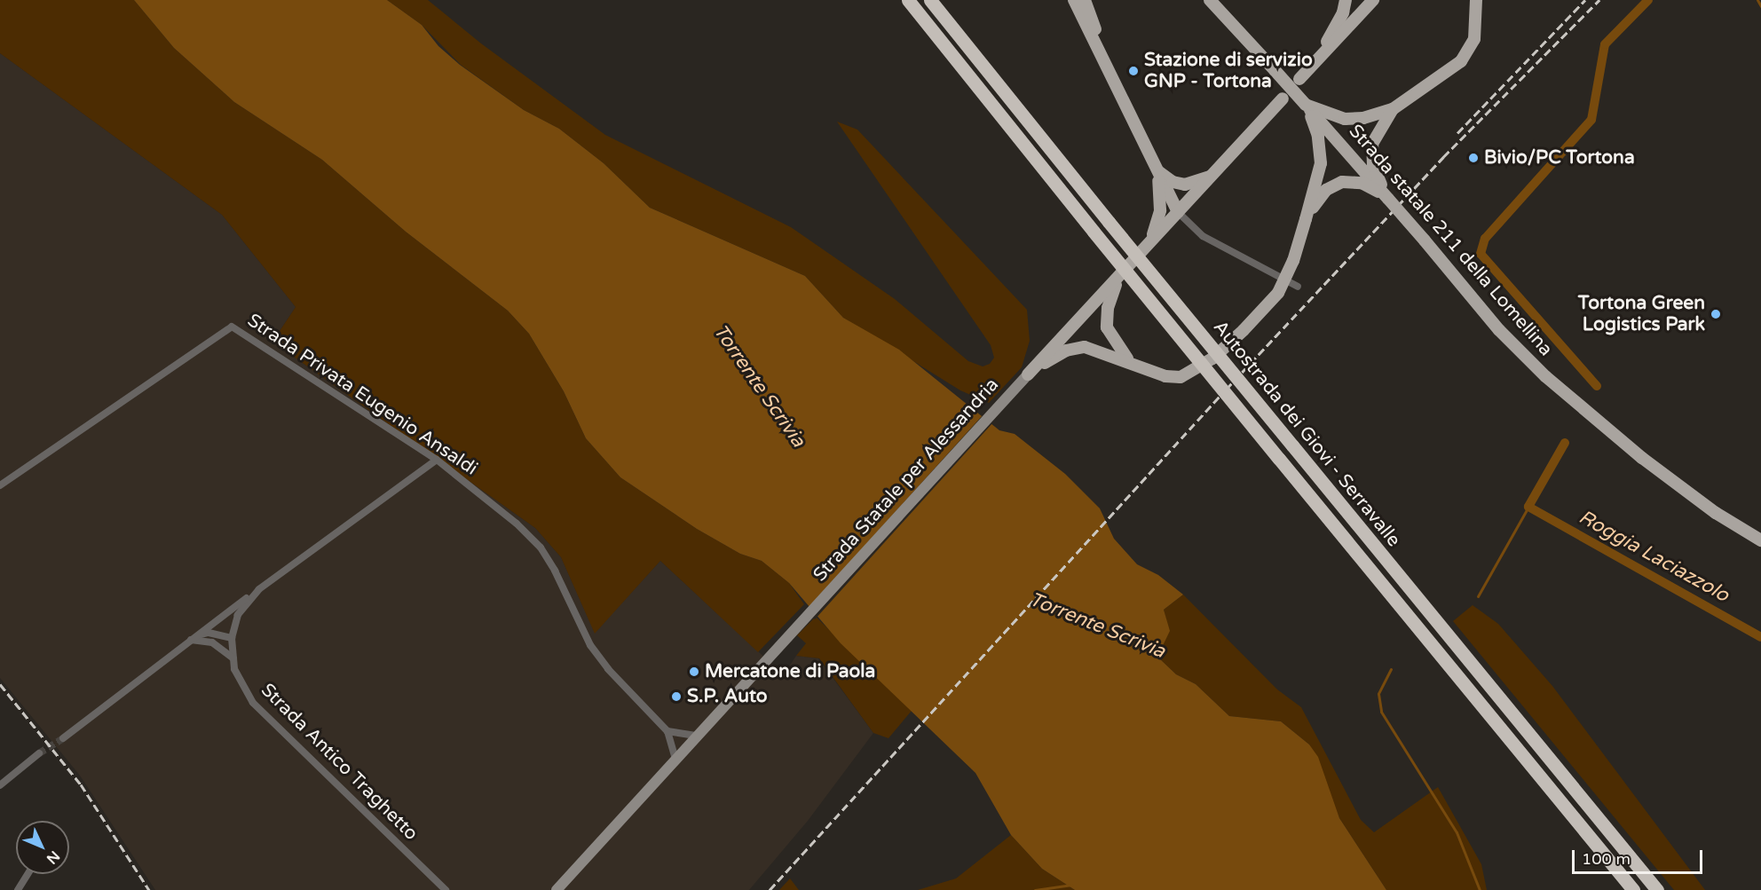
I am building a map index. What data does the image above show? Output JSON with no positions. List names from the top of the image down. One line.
{"streets":{"highway":["Autostrada dei Giovi - Serravalle"],"main road":["Strada statale 211 della Lomellina","Strada Statale per Alessandria"],"street":["Strada Privata Eugenio Ansaldi","Strada Antico Traghetto"]},"crossings":[["Strada Privata Eugenio Ansaldi","Strada Statale per Alessandria"],["Strada Privata Eugenio Ansaldi","Strada Antico Traghetto"]],"water":["Torrente Scrivia","Roggia Laciazzolo"],"places":["Stazione di servizio GNP - Tortona","Bivio/PC Tortona","Tortona Green Logistics Park","Mercatone di Paola","S.P. Auto"],"scale_bar":"100 m","north":"bottom right"}
